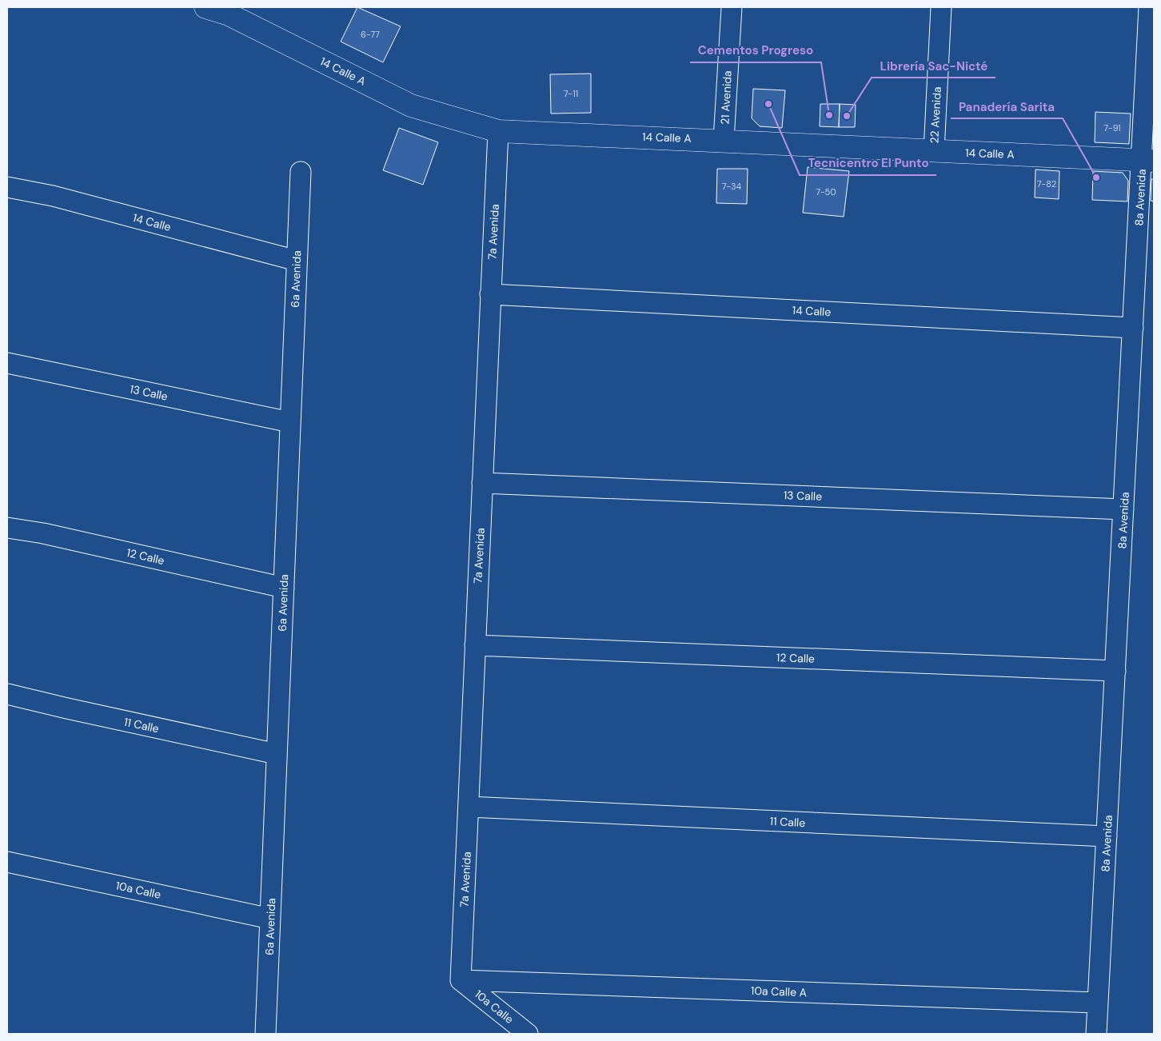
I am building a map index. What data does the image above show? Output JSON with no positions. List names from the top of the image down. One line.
{"streets":{"street":["14 Calle A","21 Avenida","22 Avenida","8a Avenida","14 Calle","7a Avenida","6a Avenida","13 Calle","12 Calle","11 Calle","10a Calle","10a Calle A"]},"crossings":[["14 Calle A","21 Avenida"],["14 Calle A","22 Avenida"],["14 Calle A","8a Avenida"],["14 Calle A","7a Avenida"],["8a Avenida","14 Calle"],["8a Avenida","13 Calle"],["8a Avenida","12 Calle"],["8a Avenida","11 Calle"],["8a Avenida","10a Calle A"],["14 Calle","7a Avenida"],["14 Calle","6a Avenida"],["7a Avenida","13 Calle"],["7a Avenida","12 Calle"],["7a Avenida","11 Calle"],["7a Avenida","10a Calle"],["7a Avenida","10a Calle A"],["6a Avenida","13 Calle"],["6a Avenida","12 Calle"],["6a Avenida","11 Calle"],["6a Avenida","10a Calle"],["10a Calle","10a Calle A"]],"places":["Tecnicentro El Punto","Cementos Progreso","Librería Sac-Nicté","Panadería Sarita"],"house_numbers":["6-77","7-11","7-91","7-82","7-34","7-50"]}
